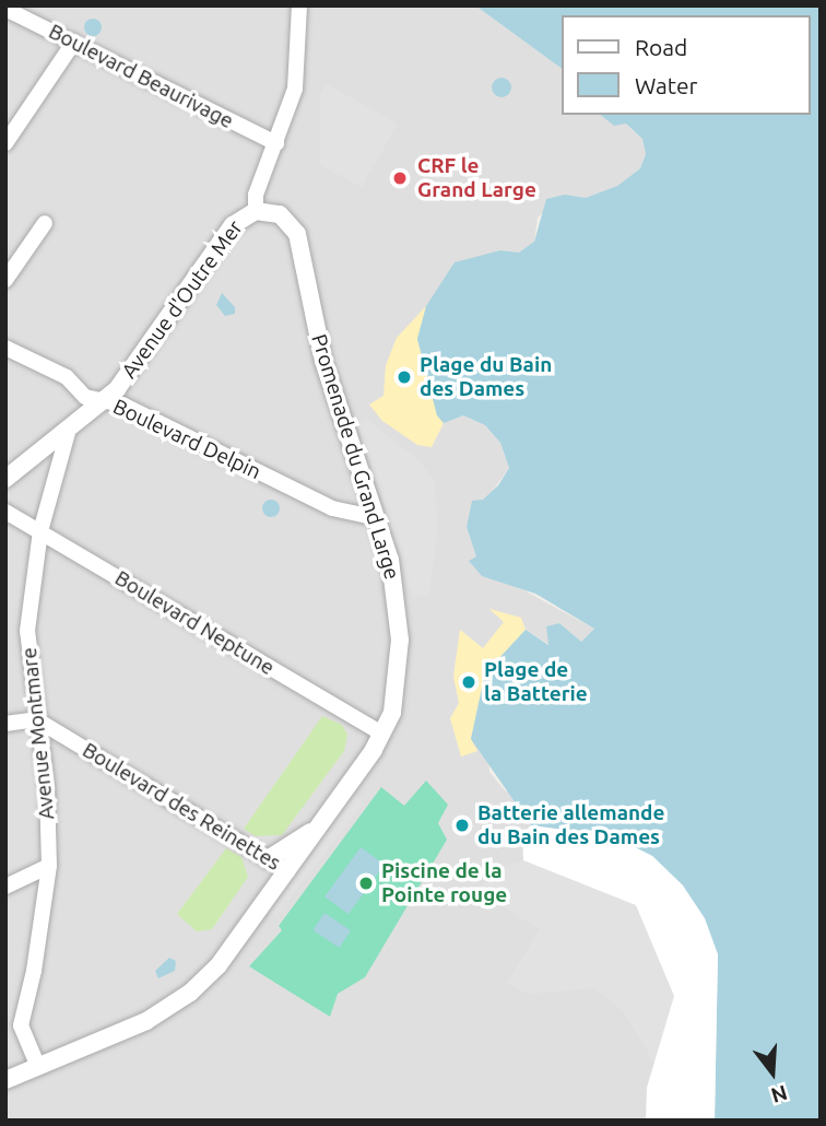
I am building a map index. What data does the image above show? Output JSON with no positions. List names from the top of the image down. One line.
{"streets":{"street":["Boulevard Beaurivage","Avenue d'Outre Mer","Boulevard Delpin","Promenade du Grand Large","Boulevard Neptune","Avenue Montmare","Boulevard des Reinettes"]},"crossings":[["Avenue d'Outre Mer","Boulevard Delpin"],["Avenue d'Outre Mer","Promenade du Grand Large"],["Avenue d'Outre Mer","Avenue Montmare"],["Boulevard Delpin","Promenade du Grand Large"],["Promenade du Grand Large","Boulevard Neptune"],["Promenade du Grand Large","Avenue Montmare"],["Promenade du Grand Large","Boulevard des Reinettes"],["Boulevard Neptune","Avenue Montmare"],["Avenue Montmare","Boulevard des Reinettes"]],"places":["CRF le Grand Large","Plage du Bain des Dames","Plage de la Batterie","Batterie allemande du Bain des Dames","Piscine de la Pointe rouge"],"legend":["Road","Water"],"north":"bottom"}
